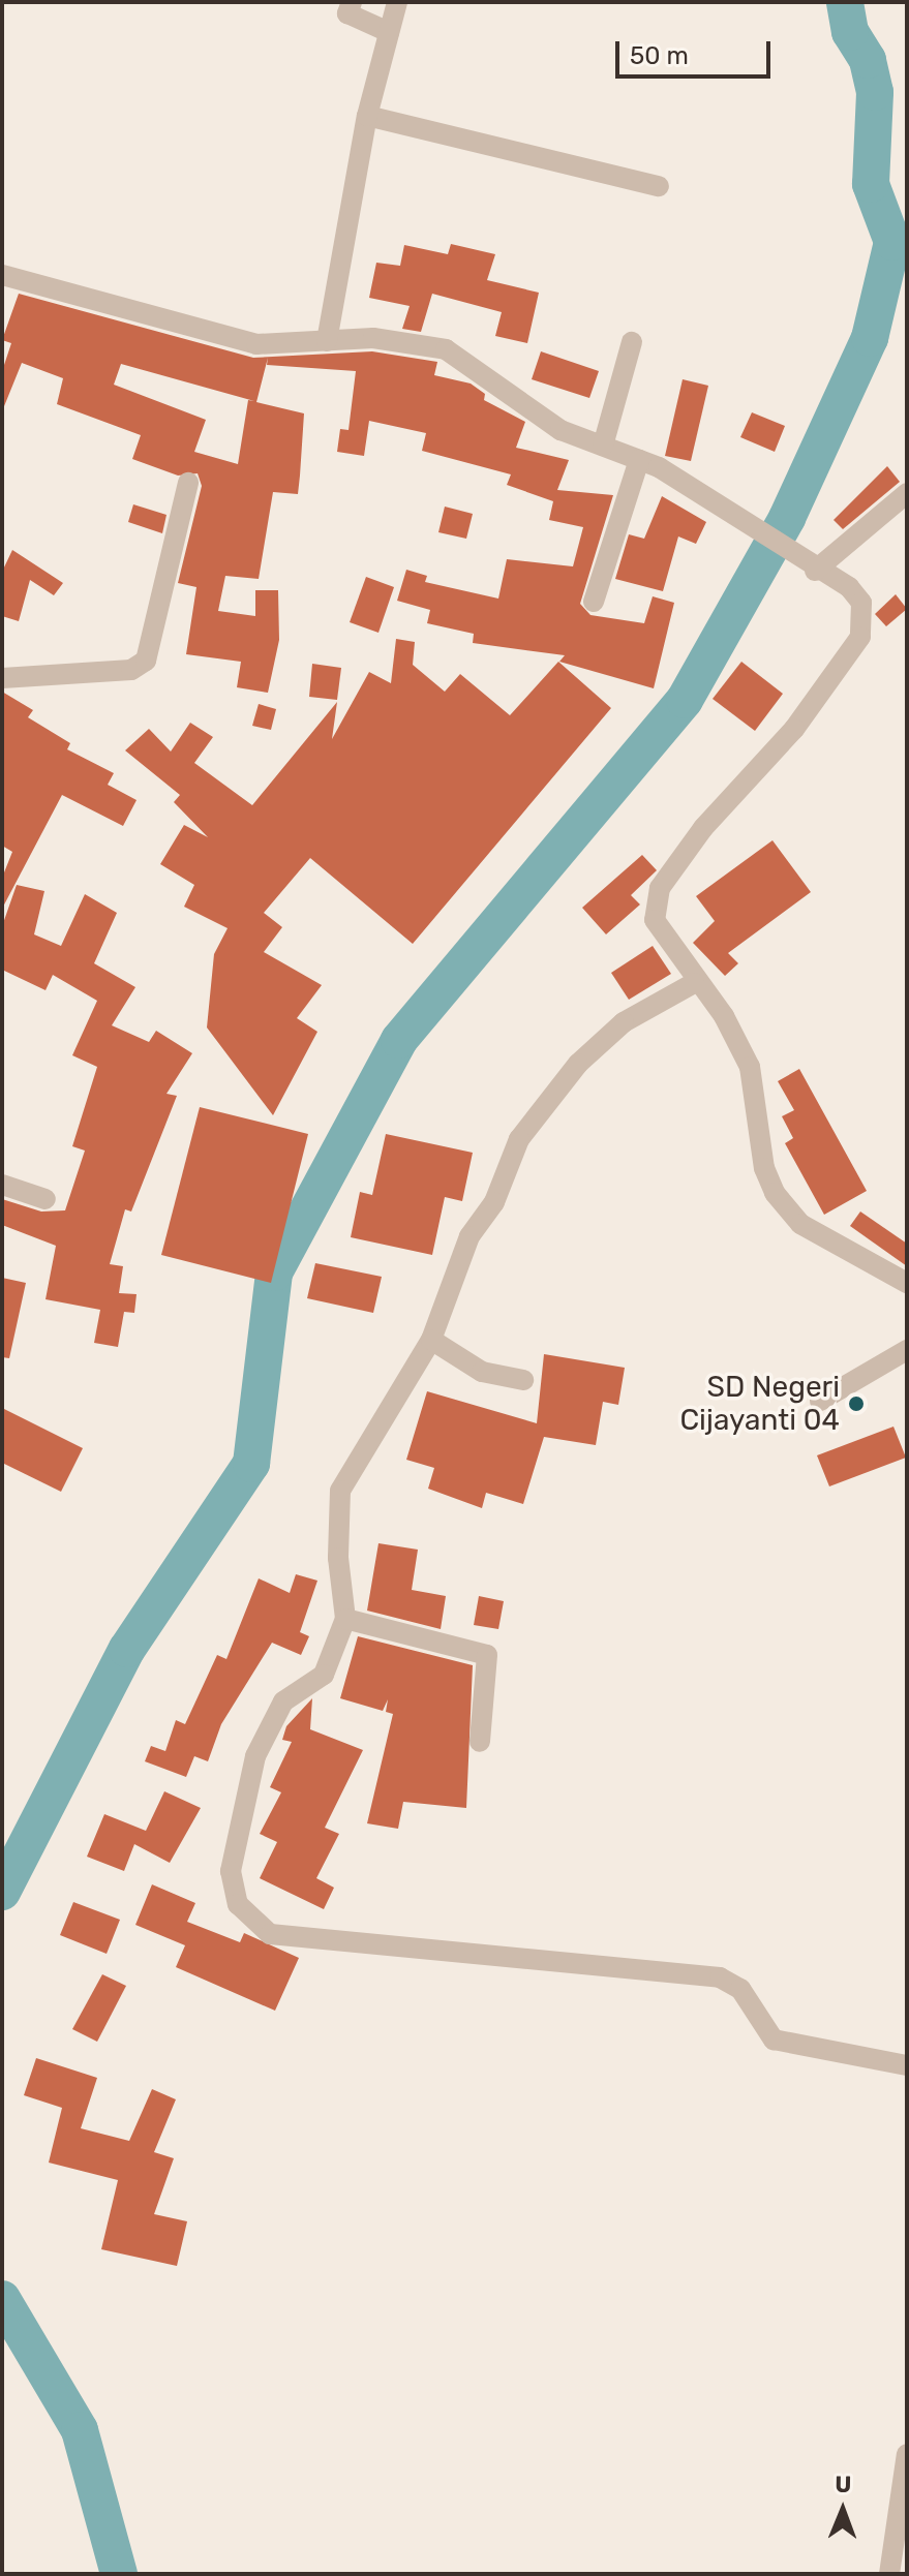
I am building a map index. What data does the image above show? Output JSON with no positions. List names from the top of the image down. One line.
{"places":["SD Negeri Cijayanti 04"],"scale_bar":"50 m","north":"top"}
